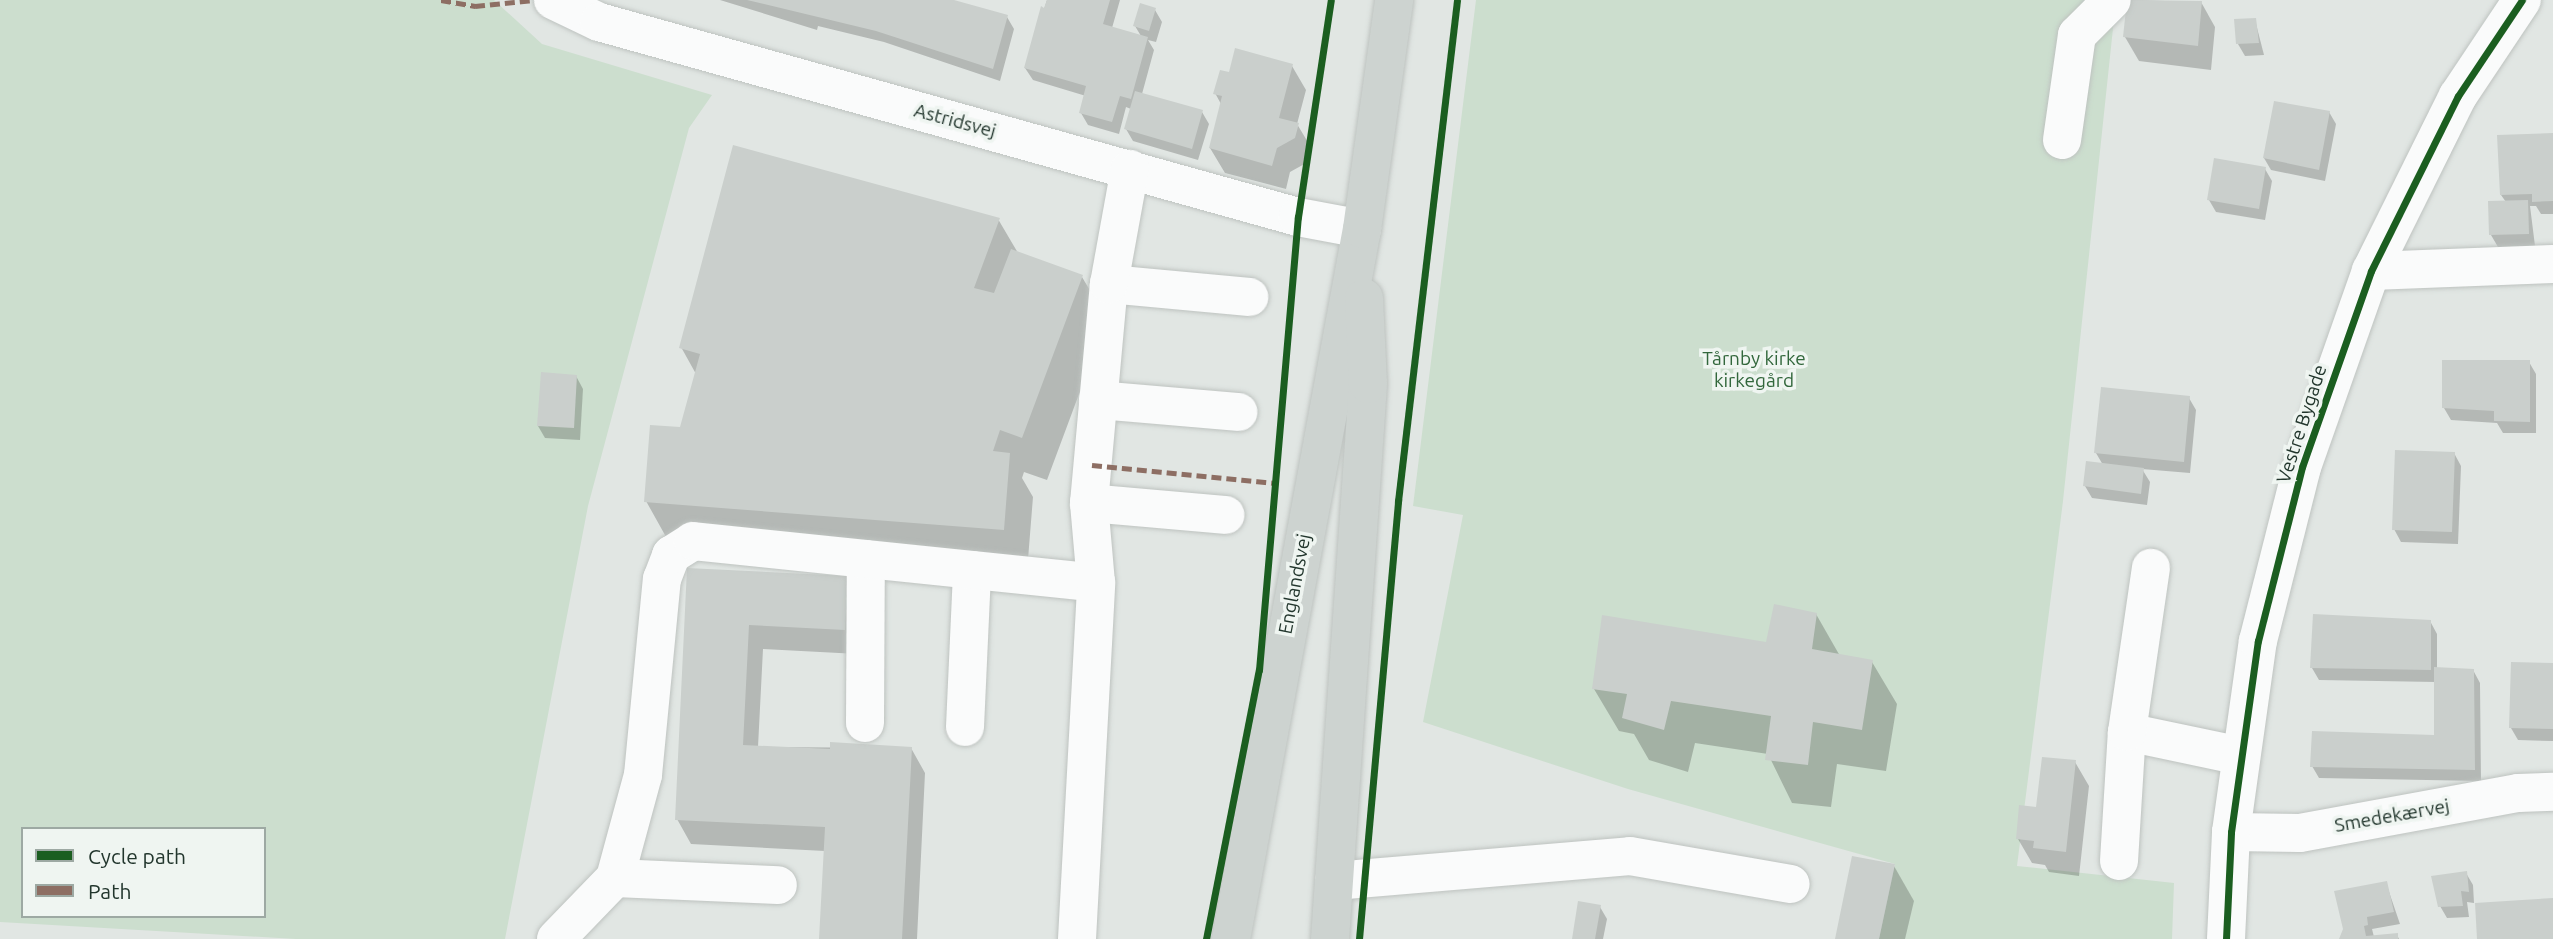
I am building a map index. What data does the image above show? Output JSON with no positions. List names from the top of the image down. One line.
{"streets":{"main road":["Englandsvej"],"street":["Astridsvej","Vestre Bygade","Smedekærvej"]},"crossings":[["Astridsvej","Englandsvej"],["Vestre Bygade","Smedekærvej"]],"parks":["Tårnby kirke kirkegård"],"legend":["Cycle path","Path"]}
